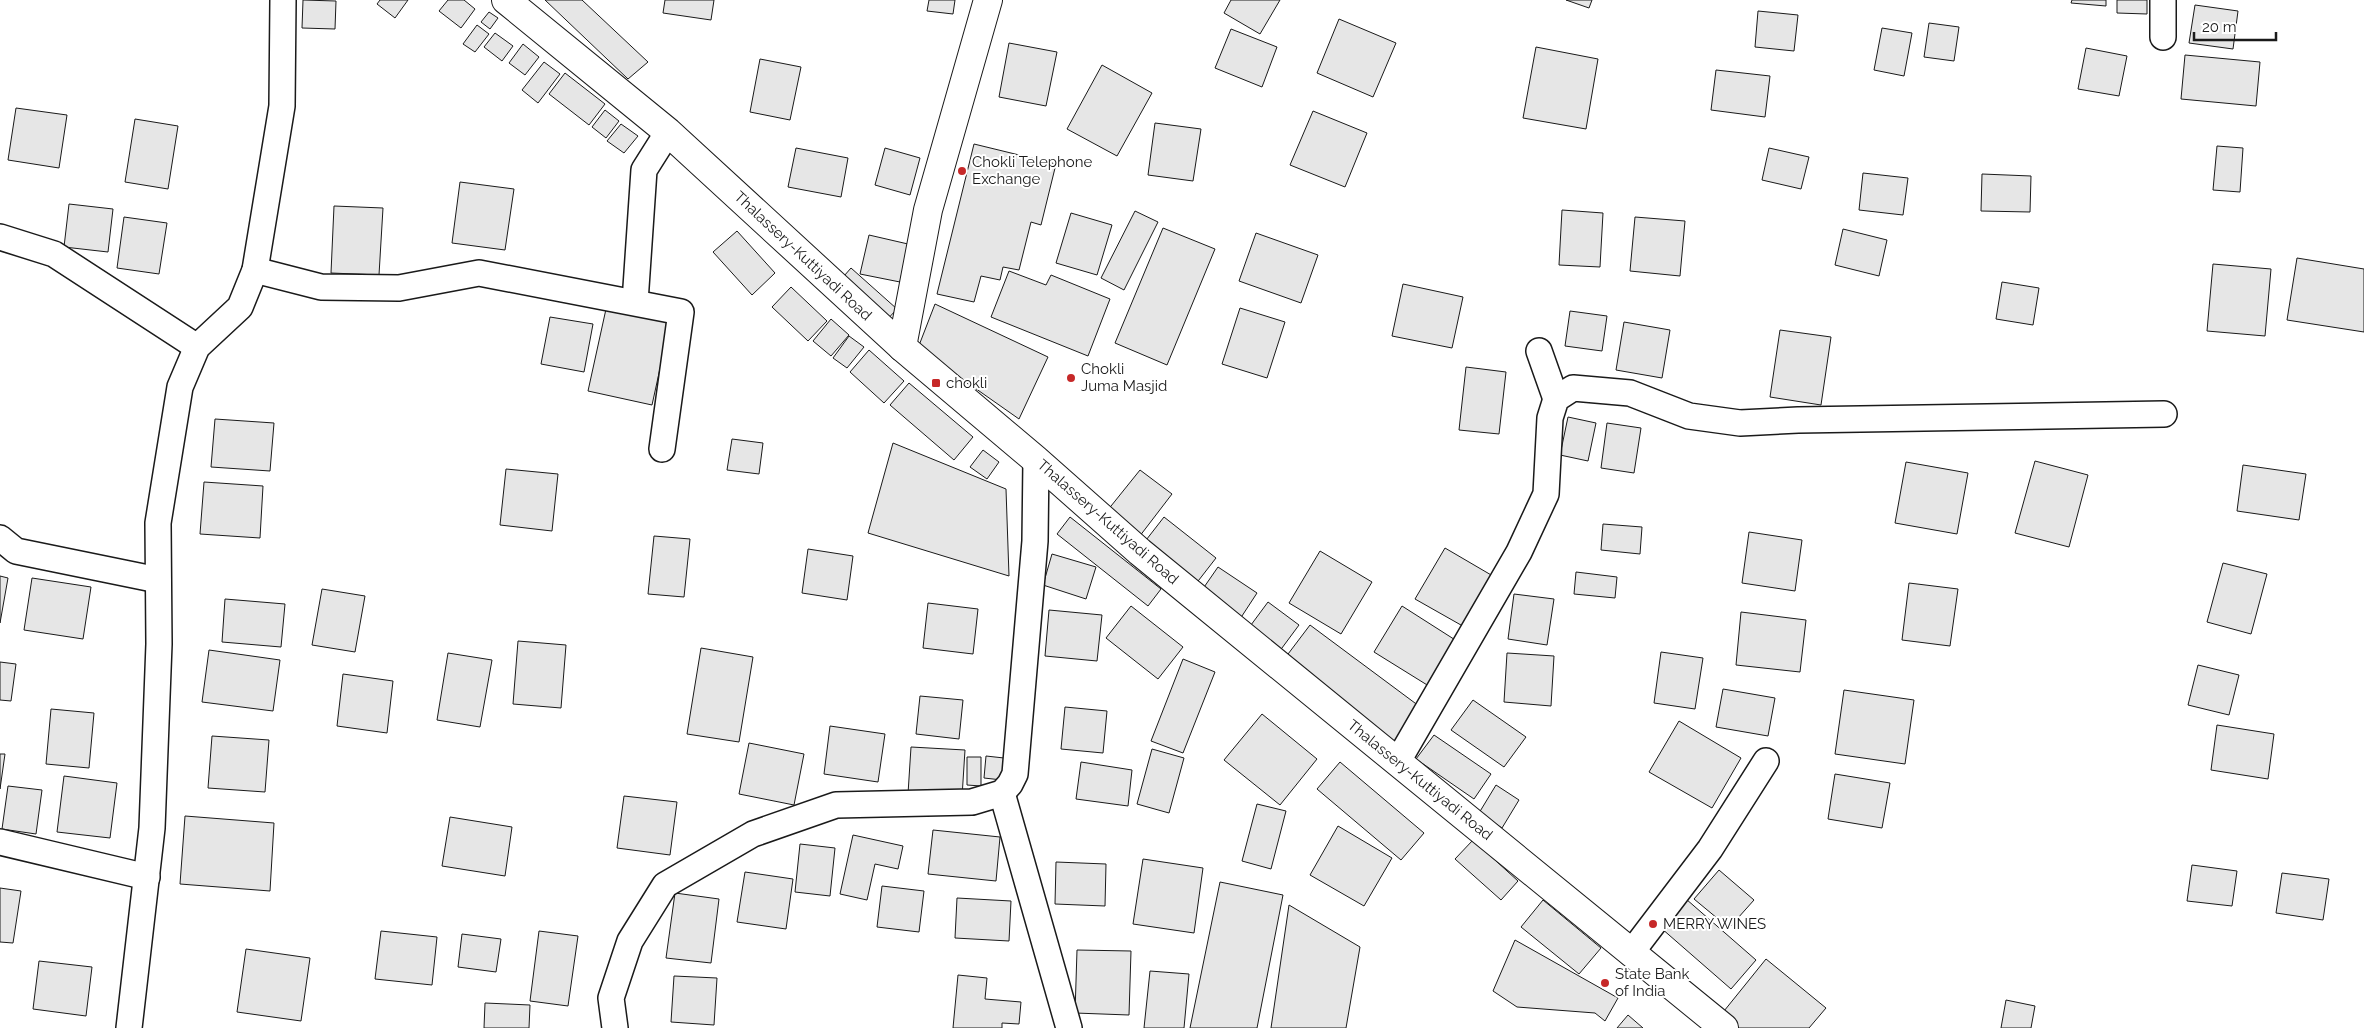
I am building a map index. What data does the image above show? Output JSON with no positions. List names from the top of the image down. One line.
{"streets":{"main road":["Thalassery-Kuttiyadi Road"]},"places":{"other":["Chokli Telephone Exchange","Chokli Juma Masjid","MERRY WINES","State Bank of India"],"transit":["chokli"]},"scale_bar":"20 m"}
